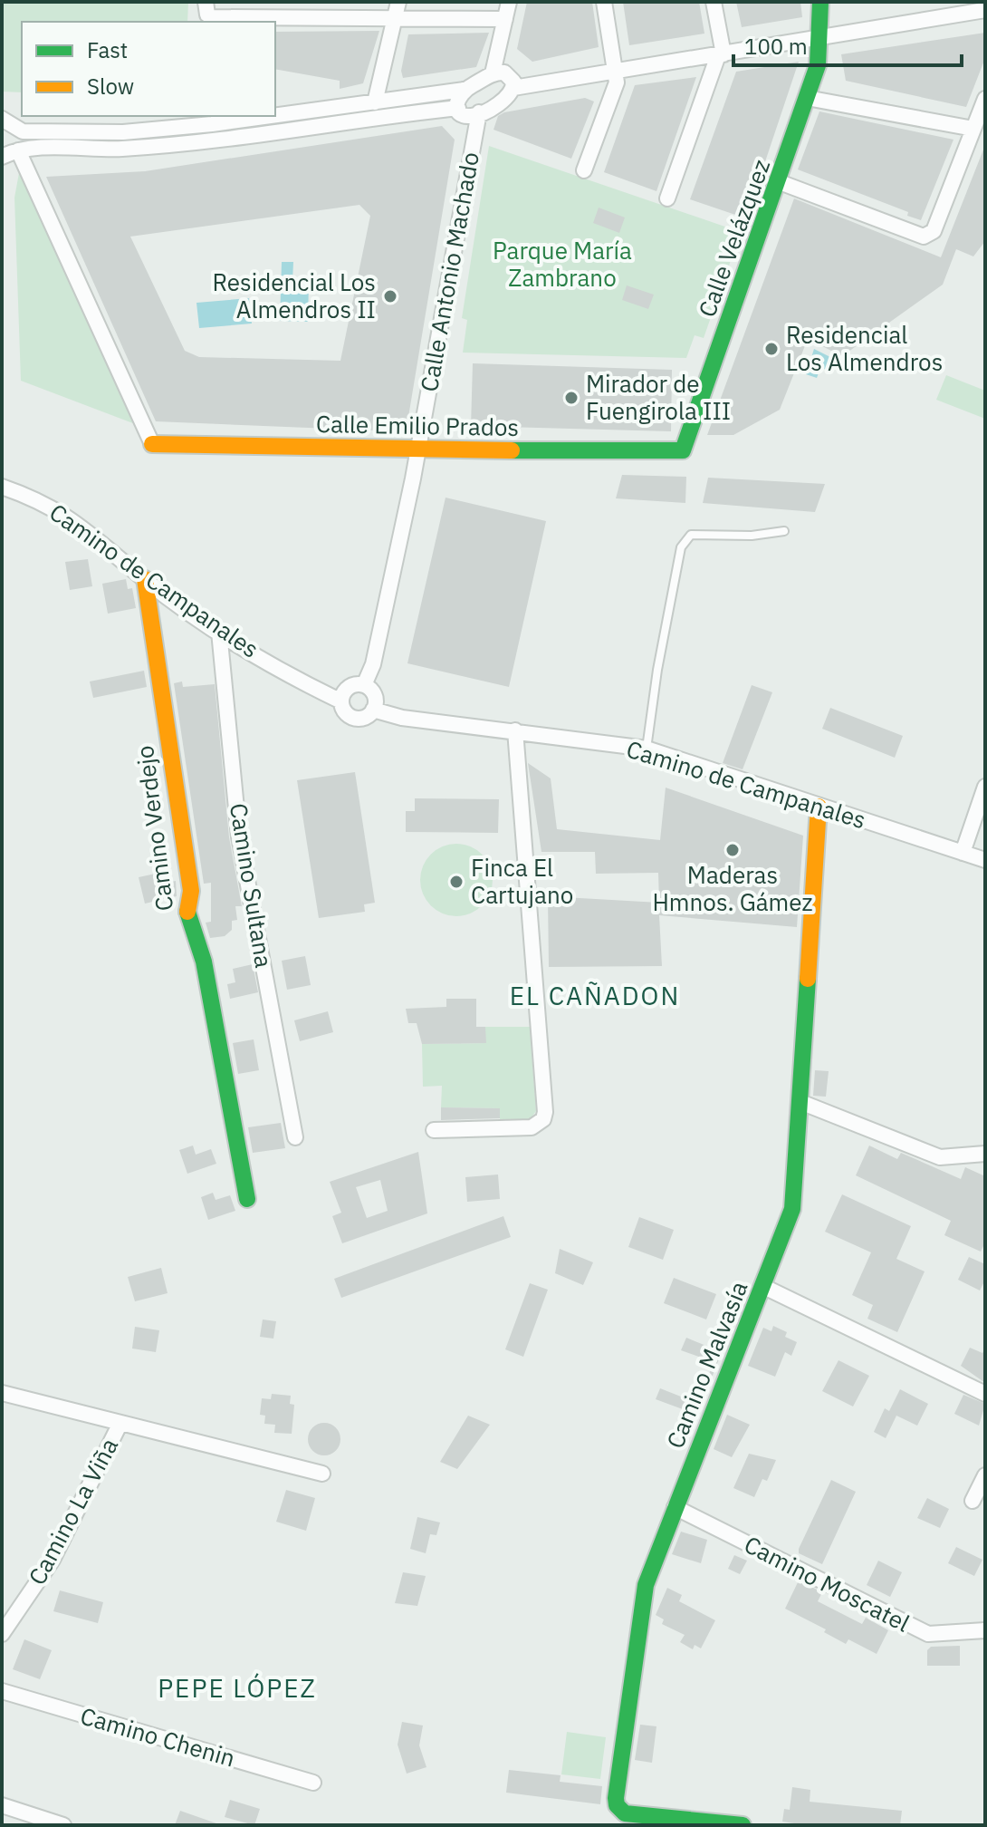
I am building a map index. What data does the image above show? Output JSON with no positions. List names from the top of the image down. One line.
{"streets":{"street":["Calle Velázquez","Calle Antonio Machado","Calle Emilio Prados","Camino de Campanales","Camino Verdejo","Camino Sultana","Camino Malvasía","Camino La Viña","Camino Moscatel","Camino Chenin"]},"crossings":[["Calle Velázquez","Calle Emilio Prados"],["Calle Antonio Machado","Calle Emilio Prados"],["Calle Antonio Machado","Camino de Campanales"],["Camino de Campanales","Camino Verdejo"],["Camino de Campanales","Camino Sultana"],["Camino de Campanales","Camino Malvasía"],["Camino Malvasía","Camino Moscatel"]],"districts":["EL CAÑADON","PEPE LÓPEZ"],"parks":["Parque María Zambrano"],"places":["Residencial Los Almendros II","Residencial Los Almendros","Mirador de Fuengirola III","Maderas Hmnos. Gámez","Finca El Cartujano"],"legend":["Fast","Slow"],"scale_bar":"100 m"}
